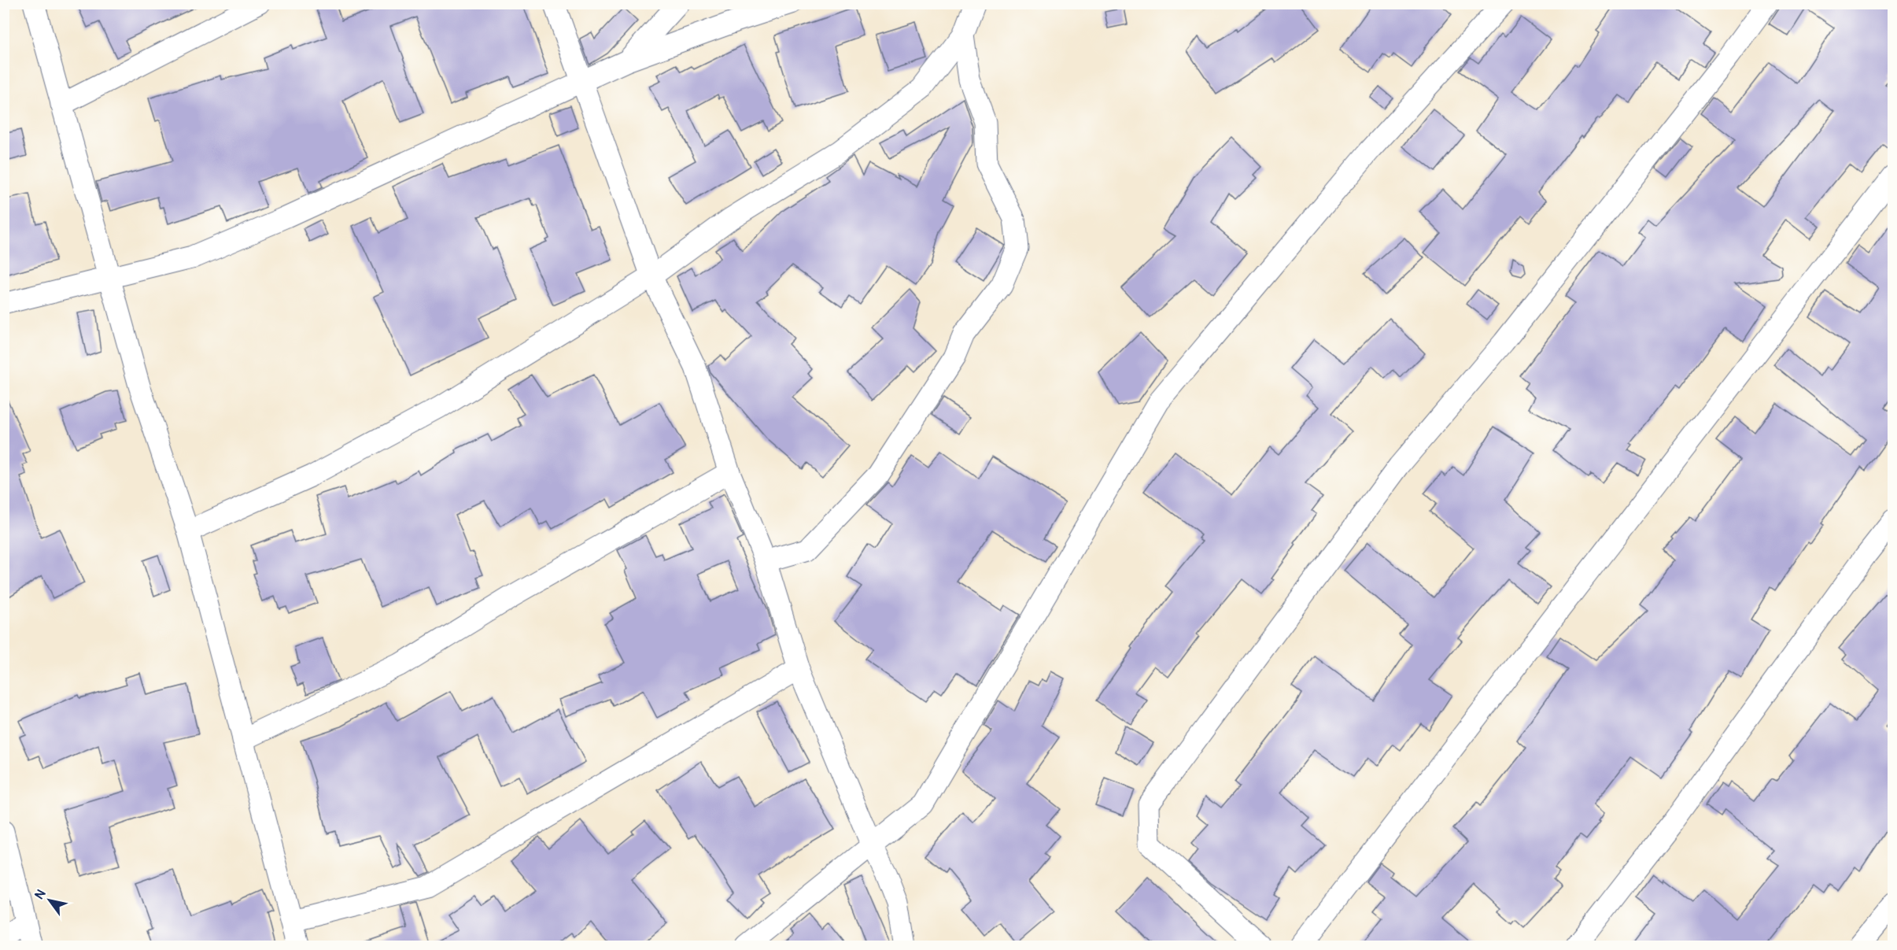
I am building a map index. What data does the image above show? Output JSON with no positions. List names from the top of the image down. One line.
{"north":"top left"}
